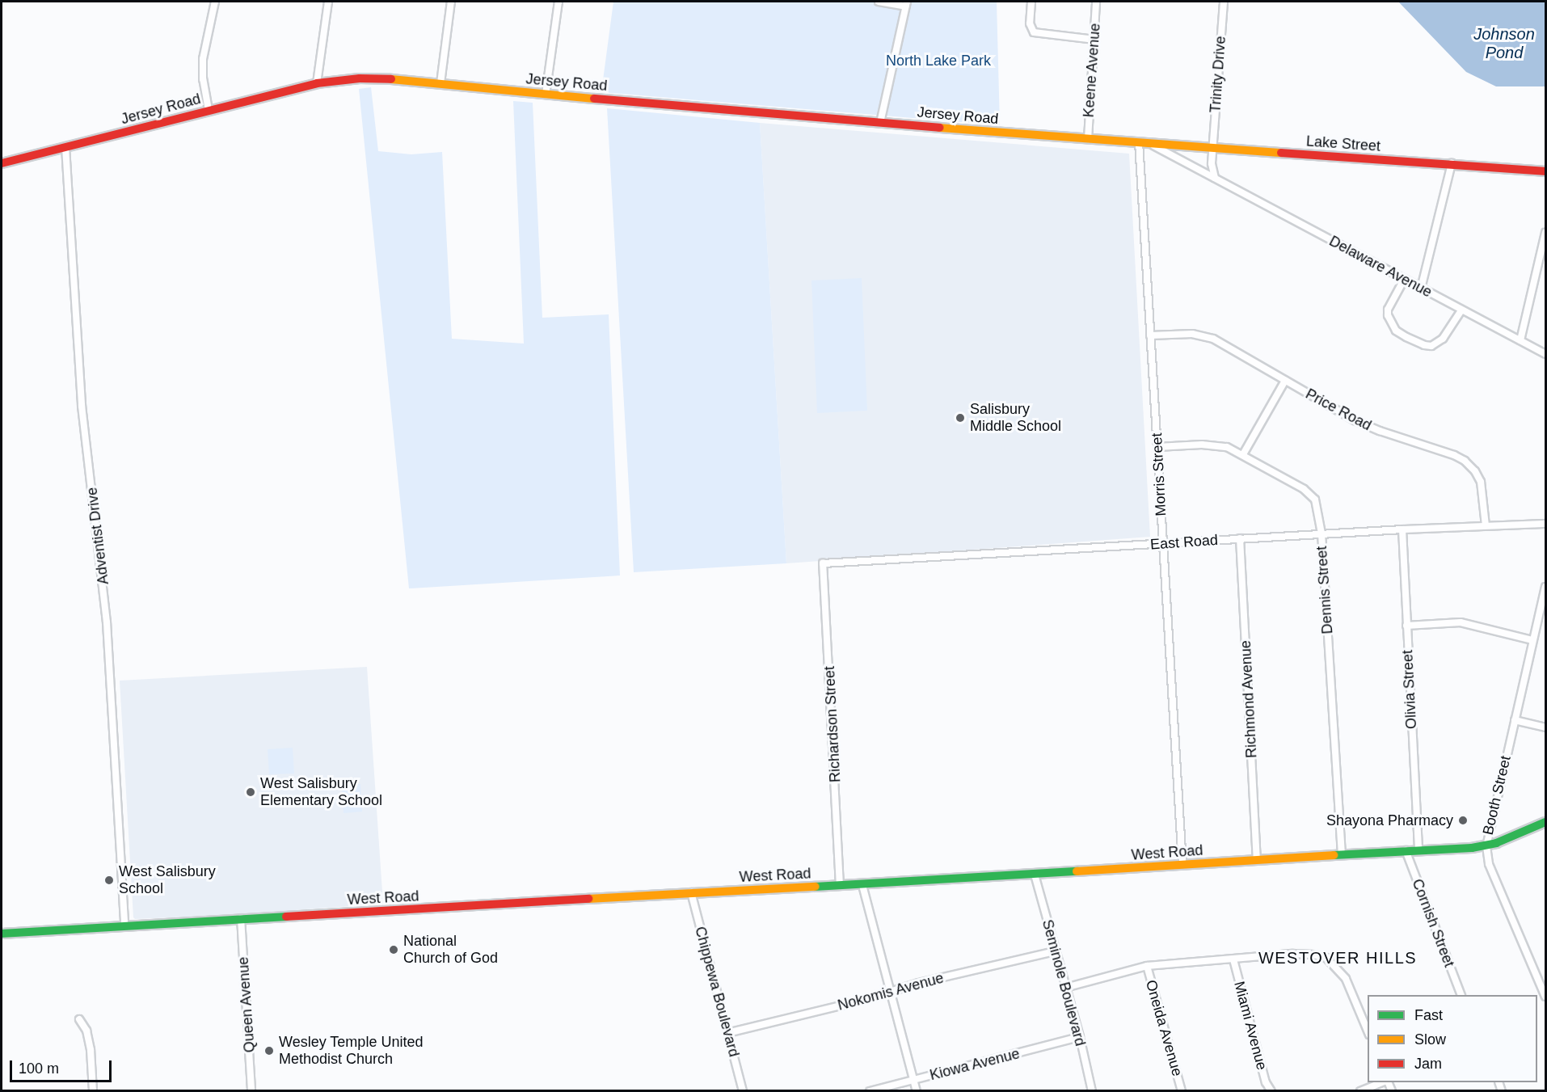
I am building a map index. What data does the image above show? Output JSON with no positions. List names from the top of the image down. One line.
{"streets":{"street":["Keene Avenue","Trinity Drive","Jersey Road","Lake Street","Delaware Avenue","Price Road","Morris Street","Adventist Drive","East Road","Dennis Street","Olivia Street","Richmond Avenue","Richardson Street","Booth Street","West Road","Cornish Street","Seminole Boulevard","Chippewa Boulevard","Nokomis Avenue","Queen Avenue","Miami Avenue","Oneida Avenue","Kiowa Avenue"]},"crossings":[["Keene Avenue","Jersey Road"],["Trinity Drive","Lake Street"],["Jersey Road","Lake Street"],["Jersey Road","Morris Street"],["Jersey Road","Adventist Drive"],["Lake Street","Delaware Avenue"],["Lake Street","Morris Street"],["Price Road","Morris Street"],["Price Road","East Road"],["Morris Street","East Road"],["Morris Street","Dennis Street"],["Morris Street","West Road"],["Adventist Drive","West Road"],["East Road","Dennis Street"],["East Road","Olivia Street"],["East Road","Richmond Avenue"],["East Road","Richardson Street"],["Dennis Street","West Road"],["Olivia Street","West Road"],["Richmond Avenue","West Road"],["Richardson Street","West Road"],["Booth Street","West Road"],["West Road","Cornish Street"],["West Road","Seminole Boulevard"],["West Road","Chippewa Boulevard"],["West Road","Queen Avenue"],["Seminole Boulevard","Nokomis Avenue"],["Seminole Boulevard","Kiowa Avenue"],["Chippewa Boulevard","Nokomis Avenue"]],"districts":["WESTOVER HILLS"],"water":["Johnson Pond"],"parks":["North Lake Park"],"places":["Salisbury Middle School","West Salisbury Elementary School","Shayona Pharmacy","West Salisbury School","National Church of God","Wesley Temple United Methodist Church"],"legend":["Fast","Slow","Jam"],"scale_bar":"100 m"}
